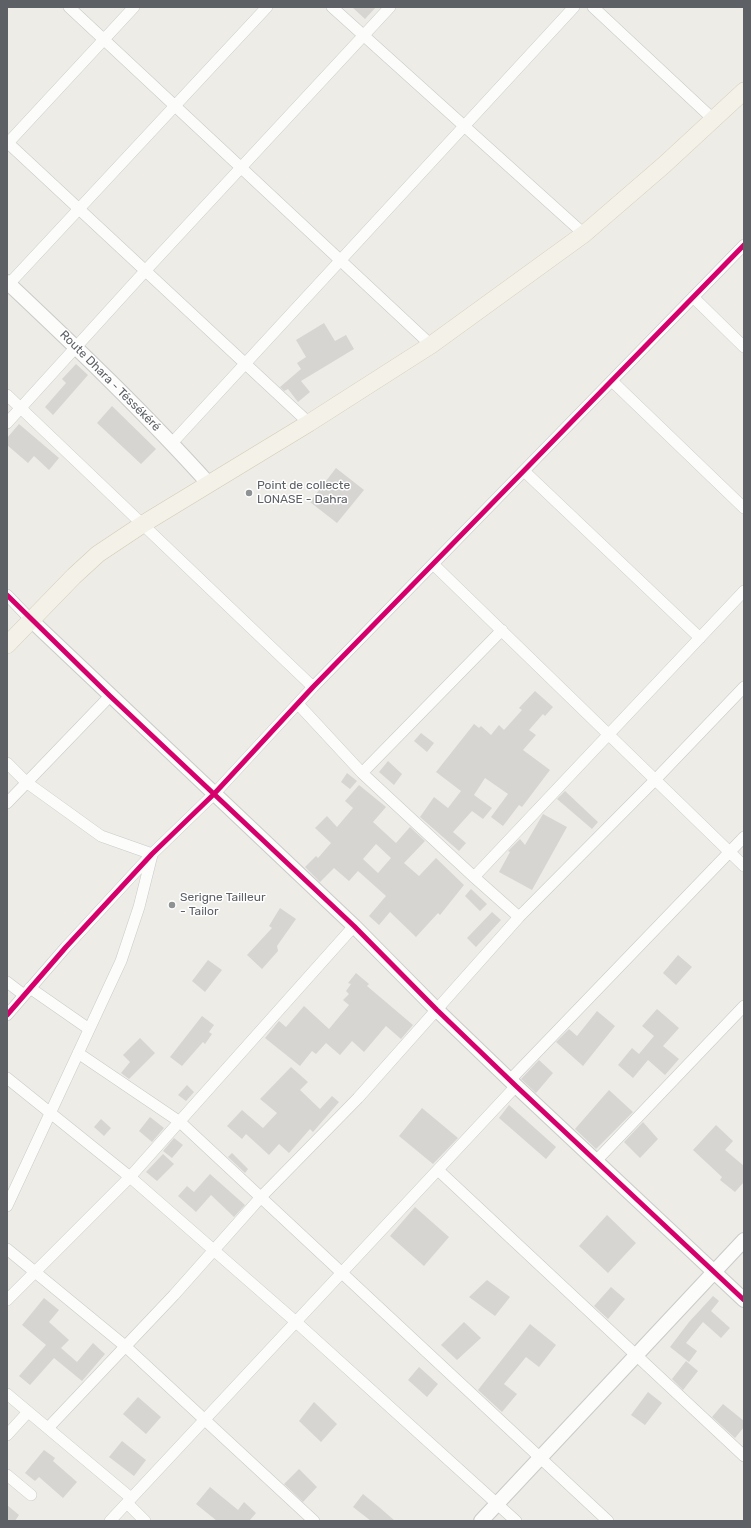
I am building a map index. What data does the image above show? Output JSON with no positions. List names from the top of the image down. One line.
{"streets":{"street":["Route Dhara - Téssékéré"]},"places":["Point de collecte LONASE - Dahra","Serigne Tailleur - Tailor"]}
